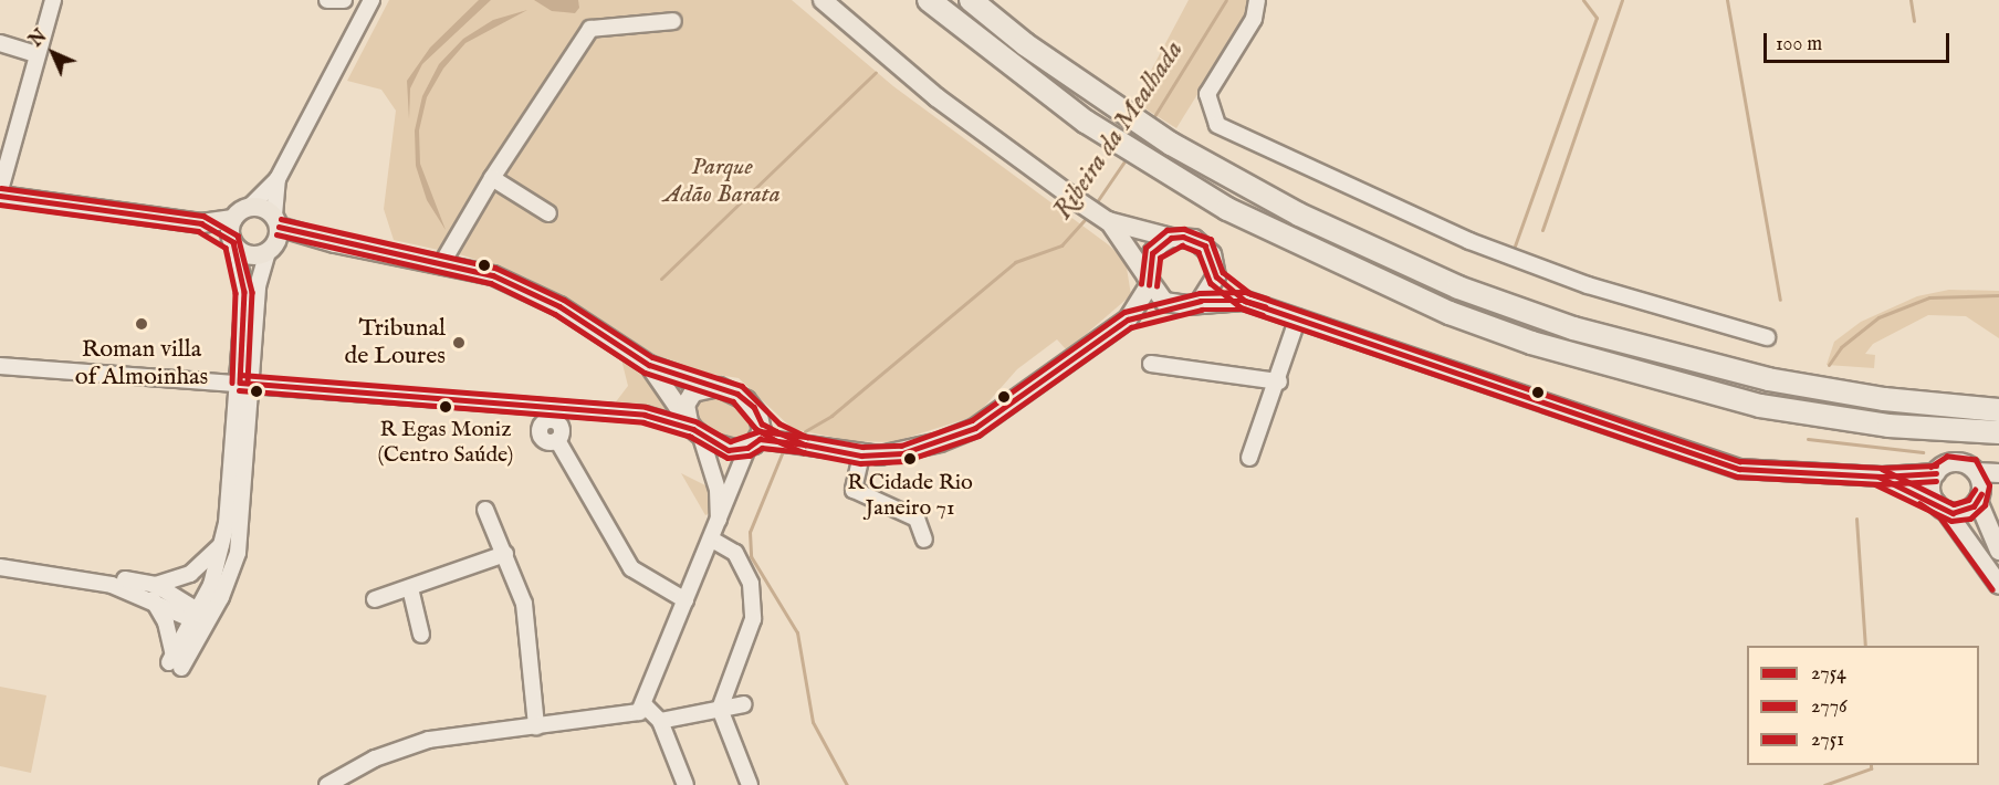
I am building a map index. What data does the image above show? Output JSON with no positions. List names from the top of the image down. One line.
{"water":["Ribeira da Mealhada"],"parks":["Parque Adão Barata"],"places":["Roman villa of Almoinhas","Tribunal de Loures","R Egas Moniz (Centro Saúde)","R Cidade Rio Janeiro 71"],"lines":["transit line 2751","transit line 2754","transit line 2776"],"legend":["2754","2776","2751"],"scale_bar":"100 m","north":"top left"}
